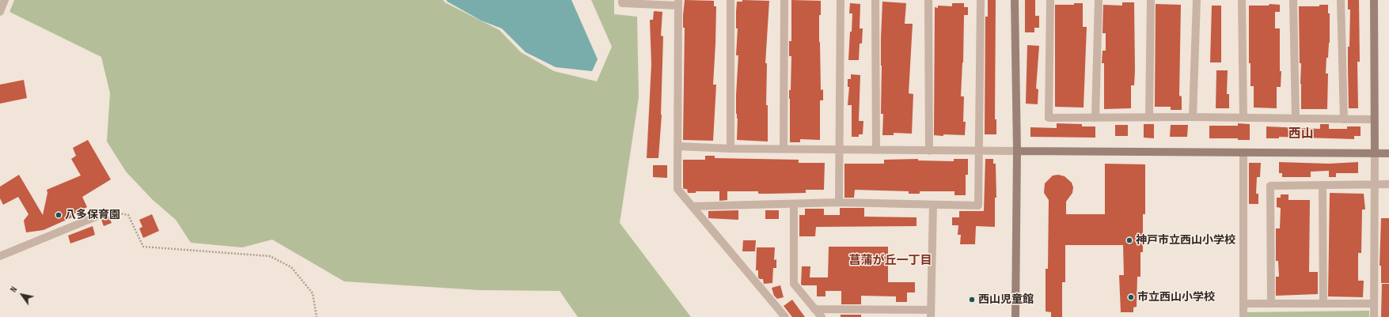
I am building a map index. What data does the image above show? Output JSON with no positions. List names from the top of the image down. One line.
{"districts":["西山","菖蒲が丘一丁目"],"places":["八多保育園","神戸市立西山小学校","市立西山小学校","西山児童館"],"north":"top left"}
